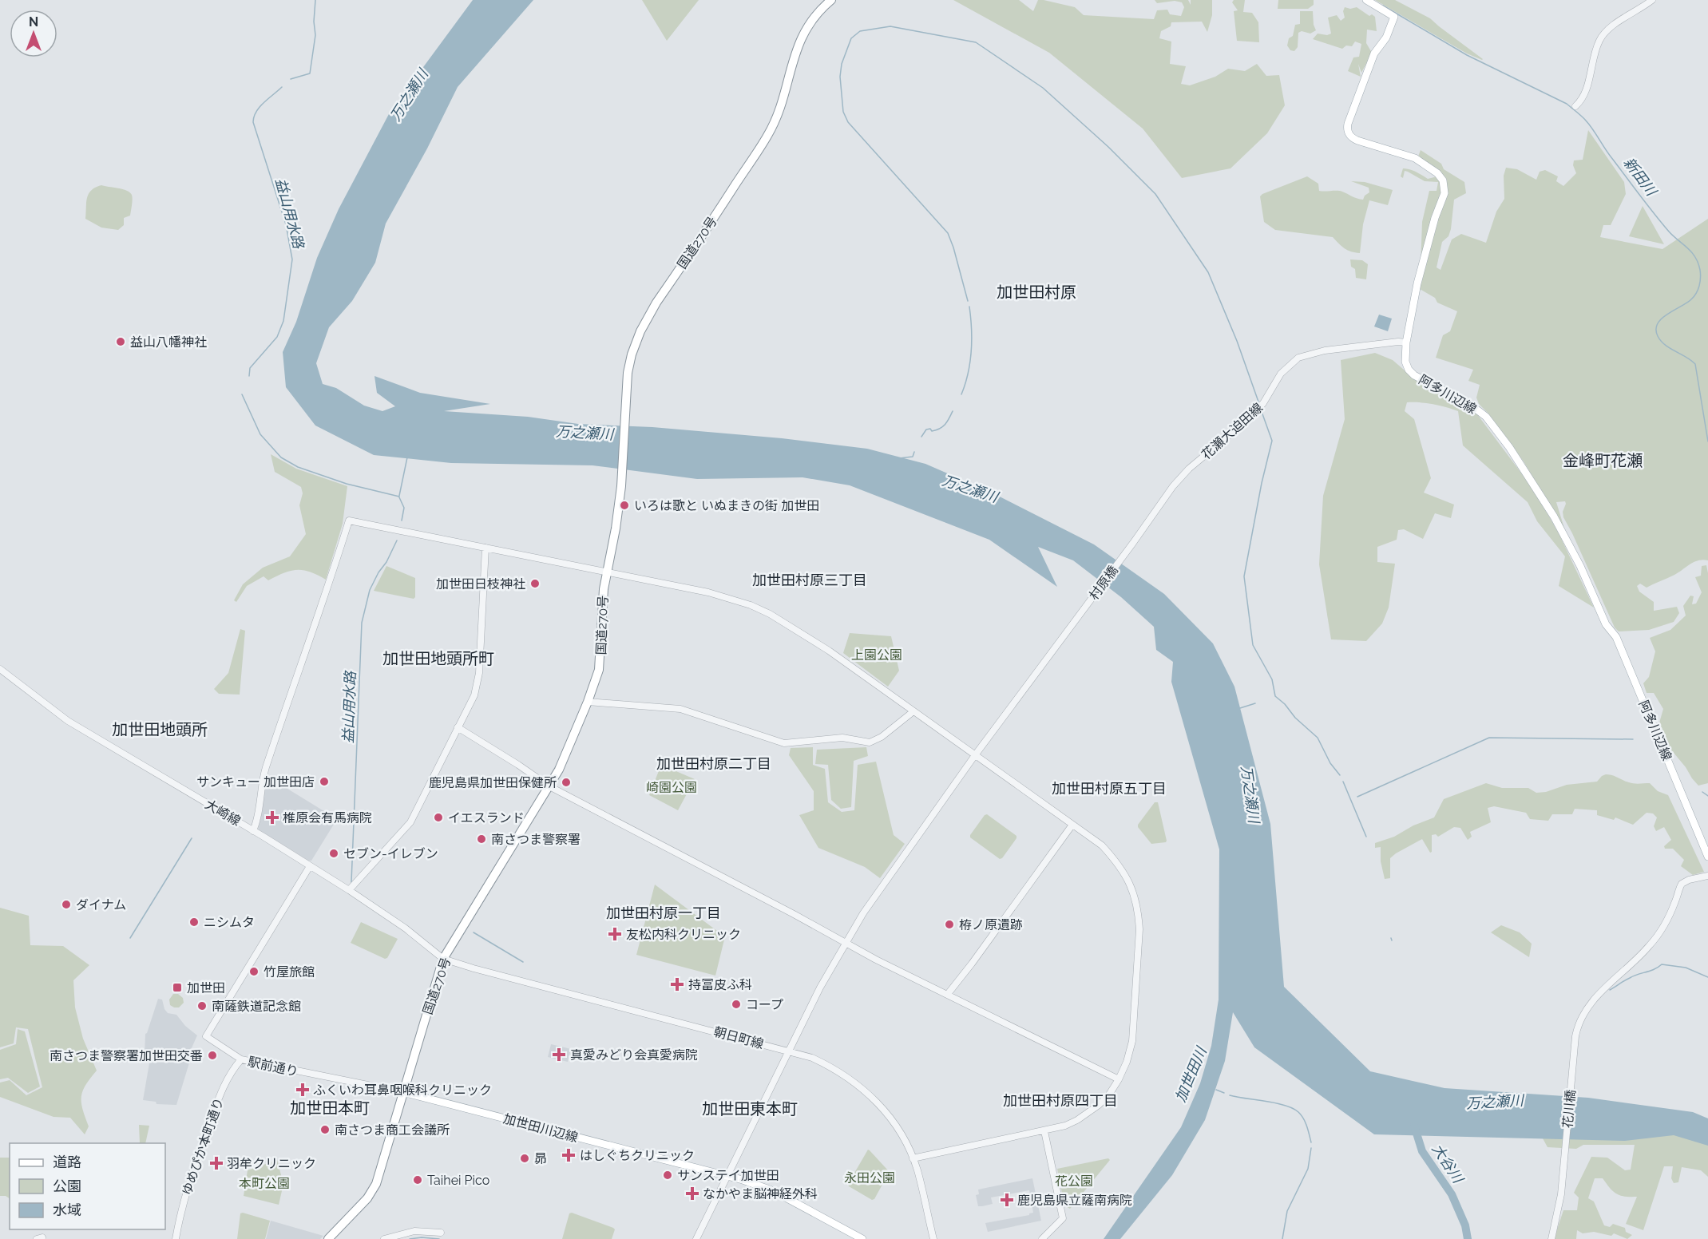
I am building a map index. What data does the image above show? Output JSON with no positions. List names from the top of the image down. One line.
{"streets":{"highway":["国道270号"],"main road":["阿多川辺線","加世田川辺線"],"street":["花瀬大迫田線","村原橋","大崎線","朝日町線","駅前通り","花川橋","ゆめぴか本町通り"]},"crossings":[["国道270号","大崎線"],["国道270号","朝日町線"],["国道270号","駅前通り"],["国道270号","加世田川辺線"],["阿多川辺線","花瀬大迫田線"],["花瀬大迫田線","村原橋"],["村原橋","朝日町線"],["村原橋","加世田川辺線"],["大崎線","朝日町線"],["大崎線","駅前通り"],["駅前通り","加世田川辺線"],["駅前通り","ゆめぴか本町通り"]],"districts":["加世田村原","金峰町花瀬","加世田村原三丁目","加世田地頭所町","加世田地頭所","加世田村原二丁目","加世田村原五丁目","加世田村原一丁目","加世田村原四丁目","加世田本町","加世田東本町"],"water":["万之瀬川","新田川","益山用水路","加世田川","大谷川"],"parks":["上園公園","崎園公園","永田公園","花公園","本町公園"],"places":{"other":["益山八幡神社","いろは歌と いぬまきの街 加世田","加世田日枝神社","サンキュー 加世田店","鹿児島県加世田保健所","イエスランド","南さつま警察署","セブン-イレブン","ダイナム","ニシムタ","栫ノ原遺跡","竹屋旅館","コープ","南薩鉄道記念館","南さつま警察署加世田交番","南さつま商工会議所","昴","サンステイ加世田","Taihei Pico"],"health":["椎原会有馬病院","友松内科クリニック","持冨皮ふ科","真愛みどり会真愛病院","ふくいわ耳鼻咽喉科クリニック","はしぐちクリニック","羽牟クリニック","なかやま脳神経外科","鹿児島県立薩南病院"],"transit":["加世田"]},"legend":["道路","公園","水域"],"north":"top"}
